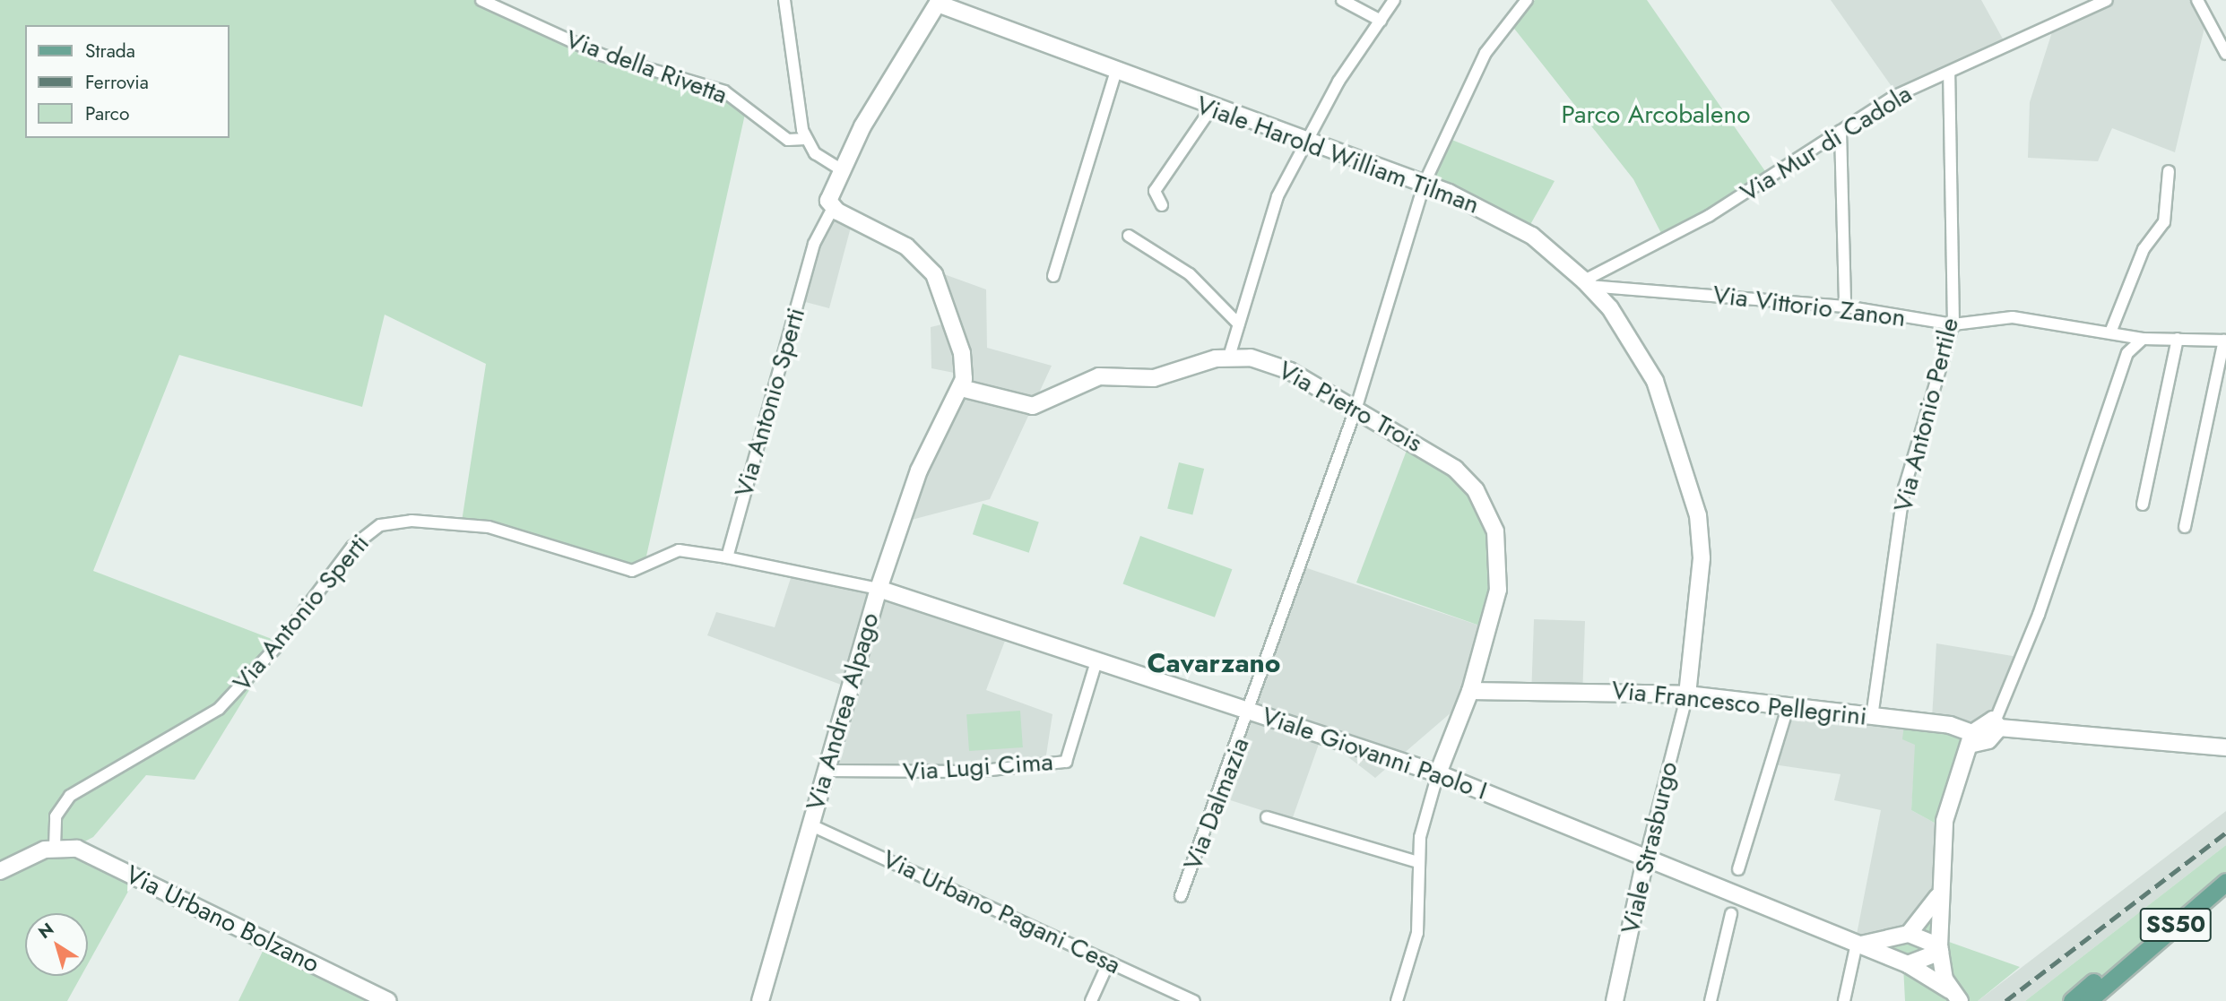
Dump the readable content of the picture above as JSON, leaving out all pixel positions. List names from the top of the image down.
{
  "streets": {
    "main road": ["SS50"],
    "street": [
      "Via della Rivetta",
      "Via Mur di Cadola",
      "Viale Harold William Tilman",
      "Via Vittorio Zanon",
      "Via Antonio Sperti",
      "Via Pietro Trois",
      "Via Antonio Pertile",
      "Via Francesco Pellegrini",
      "Via Andrea Alpago",
      "Viale Giovanni Paolo I",
      "Via Lugi Cima",
      "Via Dalmazia",
      "Viale Strasburgo",
      "Via Urbano Pagani Cesa",
      "Via Urbano Bolzano"
    ]
  },
  "crossings": [
    ["Via Mur di Cadola", "Viale Harold William Tilman"],
    ["Via Mur di Cadola", "Via Vittorio Zanon"],
    ["Via Mur di Cadola", "Via Antonio Pertile"],
    ["Viale Harold William Tilman", "Via Vittorio Zanon"],
    ["Viale Harold William Tilman", "Via Francesco Pellegrini"],
    ["Viale Harold William Tilman", "Via Dalmazia"],
    ["Viale Harold William Tilman", "Viale Strasburgo"],
    ["Via Vittorio Zanon", "Via Antonio Pertile"],
    ["Via Antonio Sperti", "Via Urbano Bolzano"],
    ["Via Pietro Trois", "Via Francesco Pellegrini"],
    ["Via Pietro Trois", "Via Andrea Alpago"],
    ["Via Pietro Trois", "Viale Giovanni Paolo I"],
    ["Via Pietro Trois", "Via Dalmazia"],
    ["Via Antonio Pertile", "Via Francesco Pellegrini"],
    ["Via Francesco Pellegrini", "Viale Strasburgo"],
    ["Via Andrea Alpago", "Viale Giovanni Paolo I"],
    ["Via Andrea Alpago", "Via Lugi Cima"],
    ["Via Andrea Alpago", "Via Urbano Pagani Cesa"],
    ["Viale Giovanni Paolo I", "Via Lugi Cima"],
    ["Viale Giovanni Paolo I", "Via Dalmazia"],
    ["Viale Giovanni Paolo I", "Viale Strasburgo"]
  ],
  "districts": ["Cavarzano"],
  "parks": ["Parco Arcobaleno"],
  "legend": ["Strada", "Ferrovia", "Parco"],
  "north": "top left"
}
